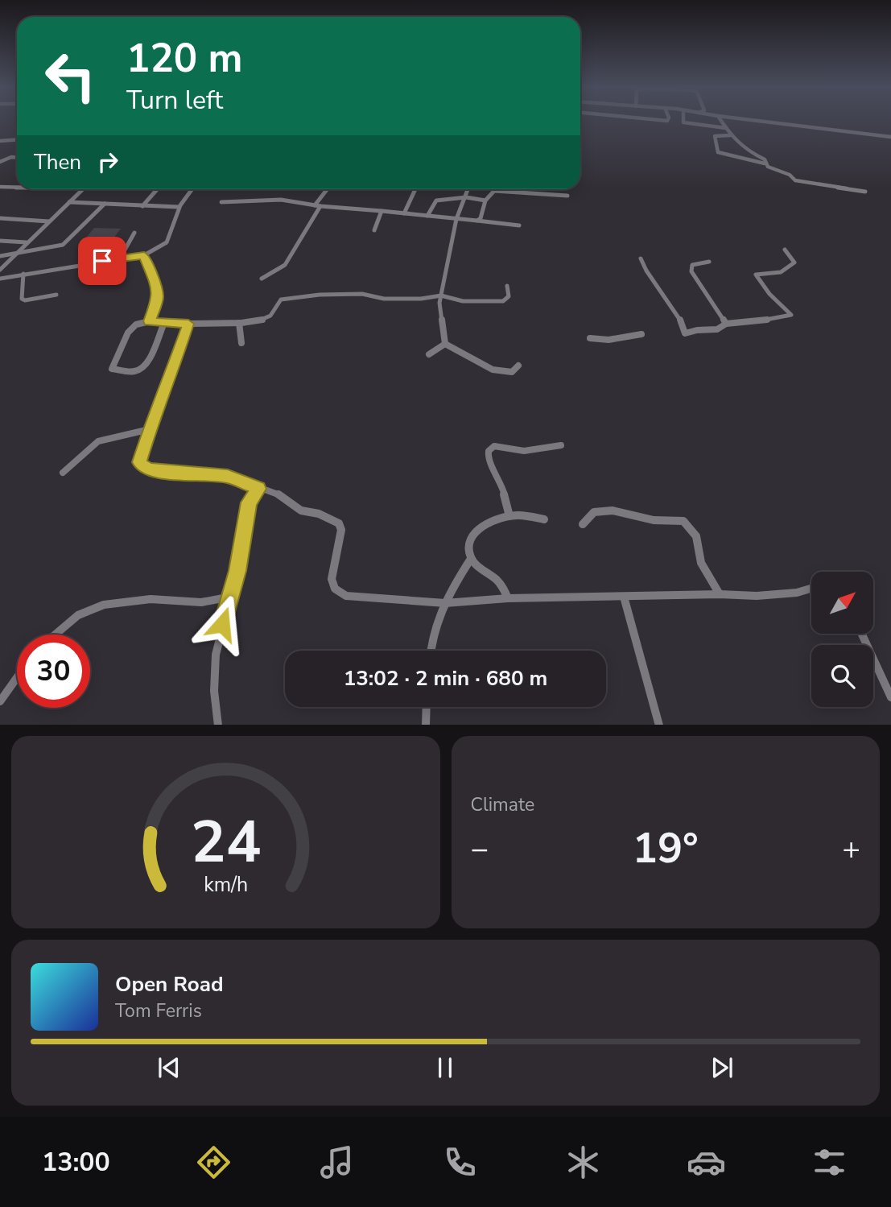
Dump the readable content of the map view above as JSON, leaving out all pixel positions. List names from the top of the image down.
{
  "north": "top right",
  "page": {
    "turn": ["120 m", "Turn left"],
    "then": "Then",
    "limit": "30",
    "trip": "13:02 · 2 min · 680 m",
    "tile": "Climate",
    "heat": ["−", "19°", "+"],
    "song": ["Open Road", "Tom Ferris"],
    "tabs": "13:00",
    "gauge": ["24", "km/h"]
  }
}
